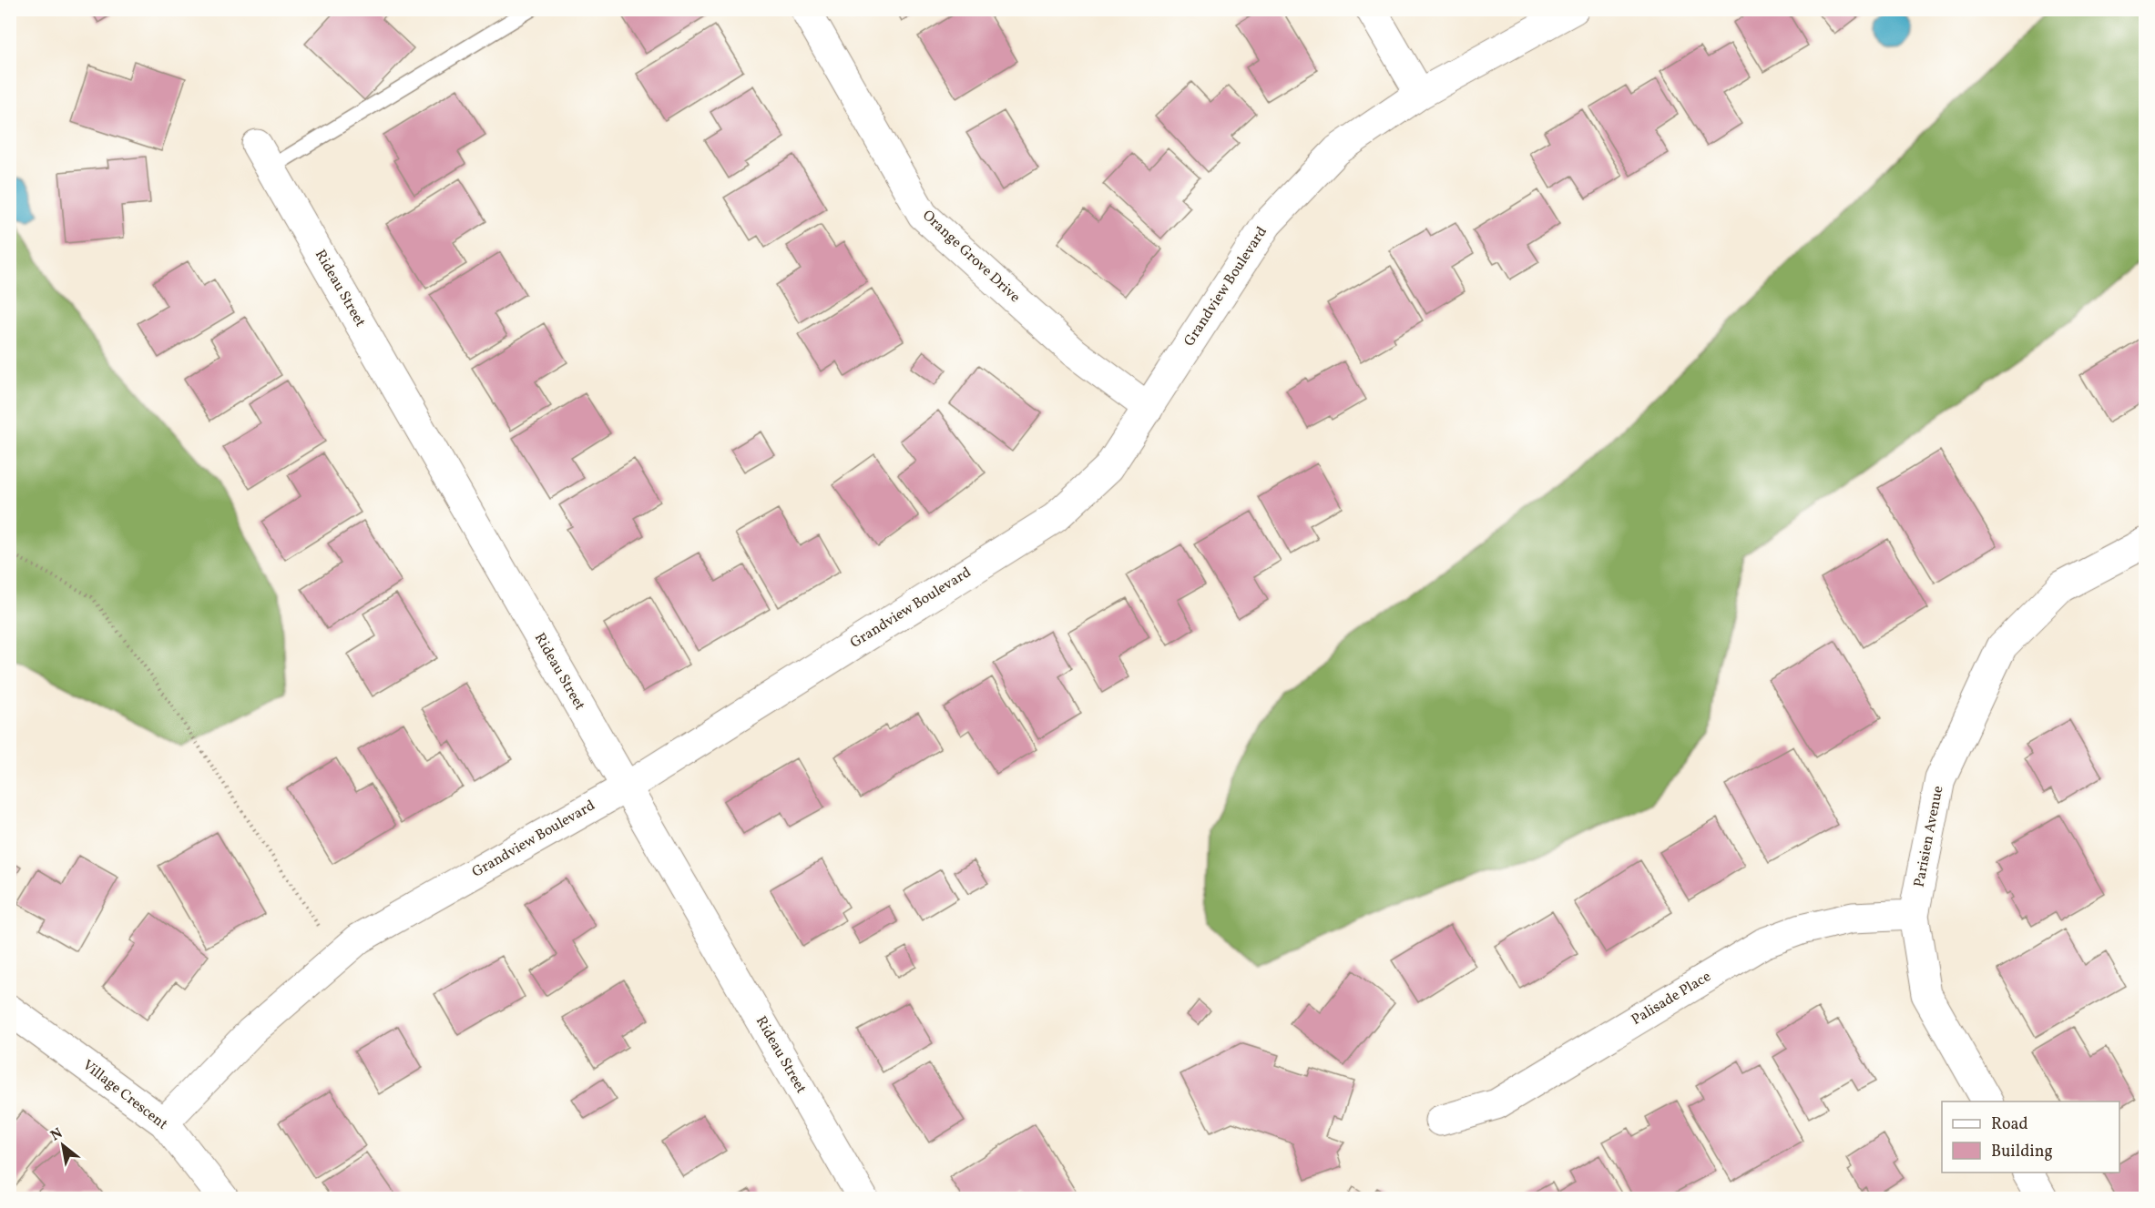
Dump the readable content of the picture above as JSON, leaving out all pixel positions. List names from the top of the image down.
{
  "streets": {
    "street": [
      "Orange Grove Drive",
      "Grandview Boulevard",
      "Rideau Street",
      "Parisien Avenue",
      "Palisade Place",
      "Village Crescent"
    ]
  },
  "crossings": [
    ["Orange Grove Drive", "Grandview Boulevard"],
    ["Grandview Boulevard", "Rideau Street"],
    ["Grandview Boulevard", "Village Crescent"],
    ["Parisien Avenue", "Palisade Place"]
  ],
  "legend": ["Road", "Building"],
  "north": "top left"
}
